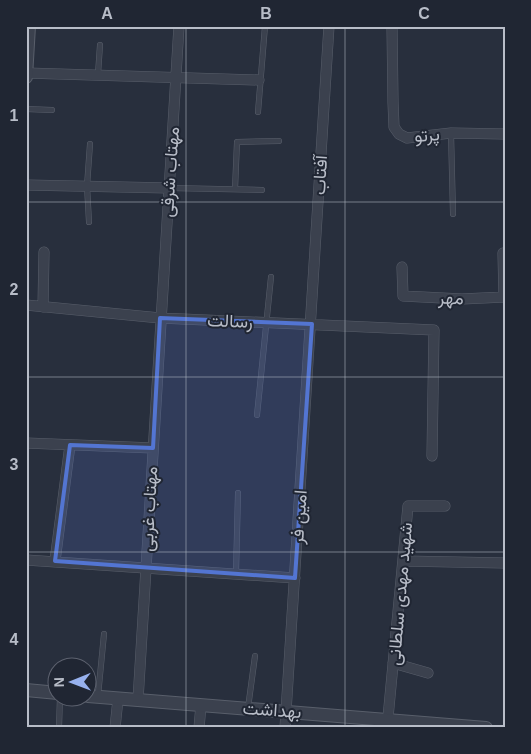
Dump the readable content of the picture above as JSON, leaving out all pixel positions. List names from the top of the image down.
{
  "streets": {
    "street": [
      "پرتو",
      "مهتاب شرقی",
      "آفتاب",
      "مهر",
      "رسالت",
      "مهتاب غربی",
      "امین فر",
      "شهید مهدی سلطانی",
      "بهداشت"
    ]
  },
  "crossings": [
    ["مهتاب شرقی", "رسالت"],
    ["مهتاب شرقی", "مهتاب غربی"],
    ["آفتاب", "رسالت"],
    ["آفتاب", "امین فر"],
    ["مهر", "رسالت"],
    ["رسالت", "مهتاب غربی"],
    ["رسالت", "امین فر"],
    ["مهتاب غربی", "بهداشت"],
    ["امین فر", "بهداشت"],
    ["شهید مهدی سلطانی", "بهداشت"]
  ],
  "north": "left",
  "grid": {
    "columns": ["A", "B", "C"],
    "rows": [
      "1",
      "2",
      "3",
      "4"
    ]
  }
}
